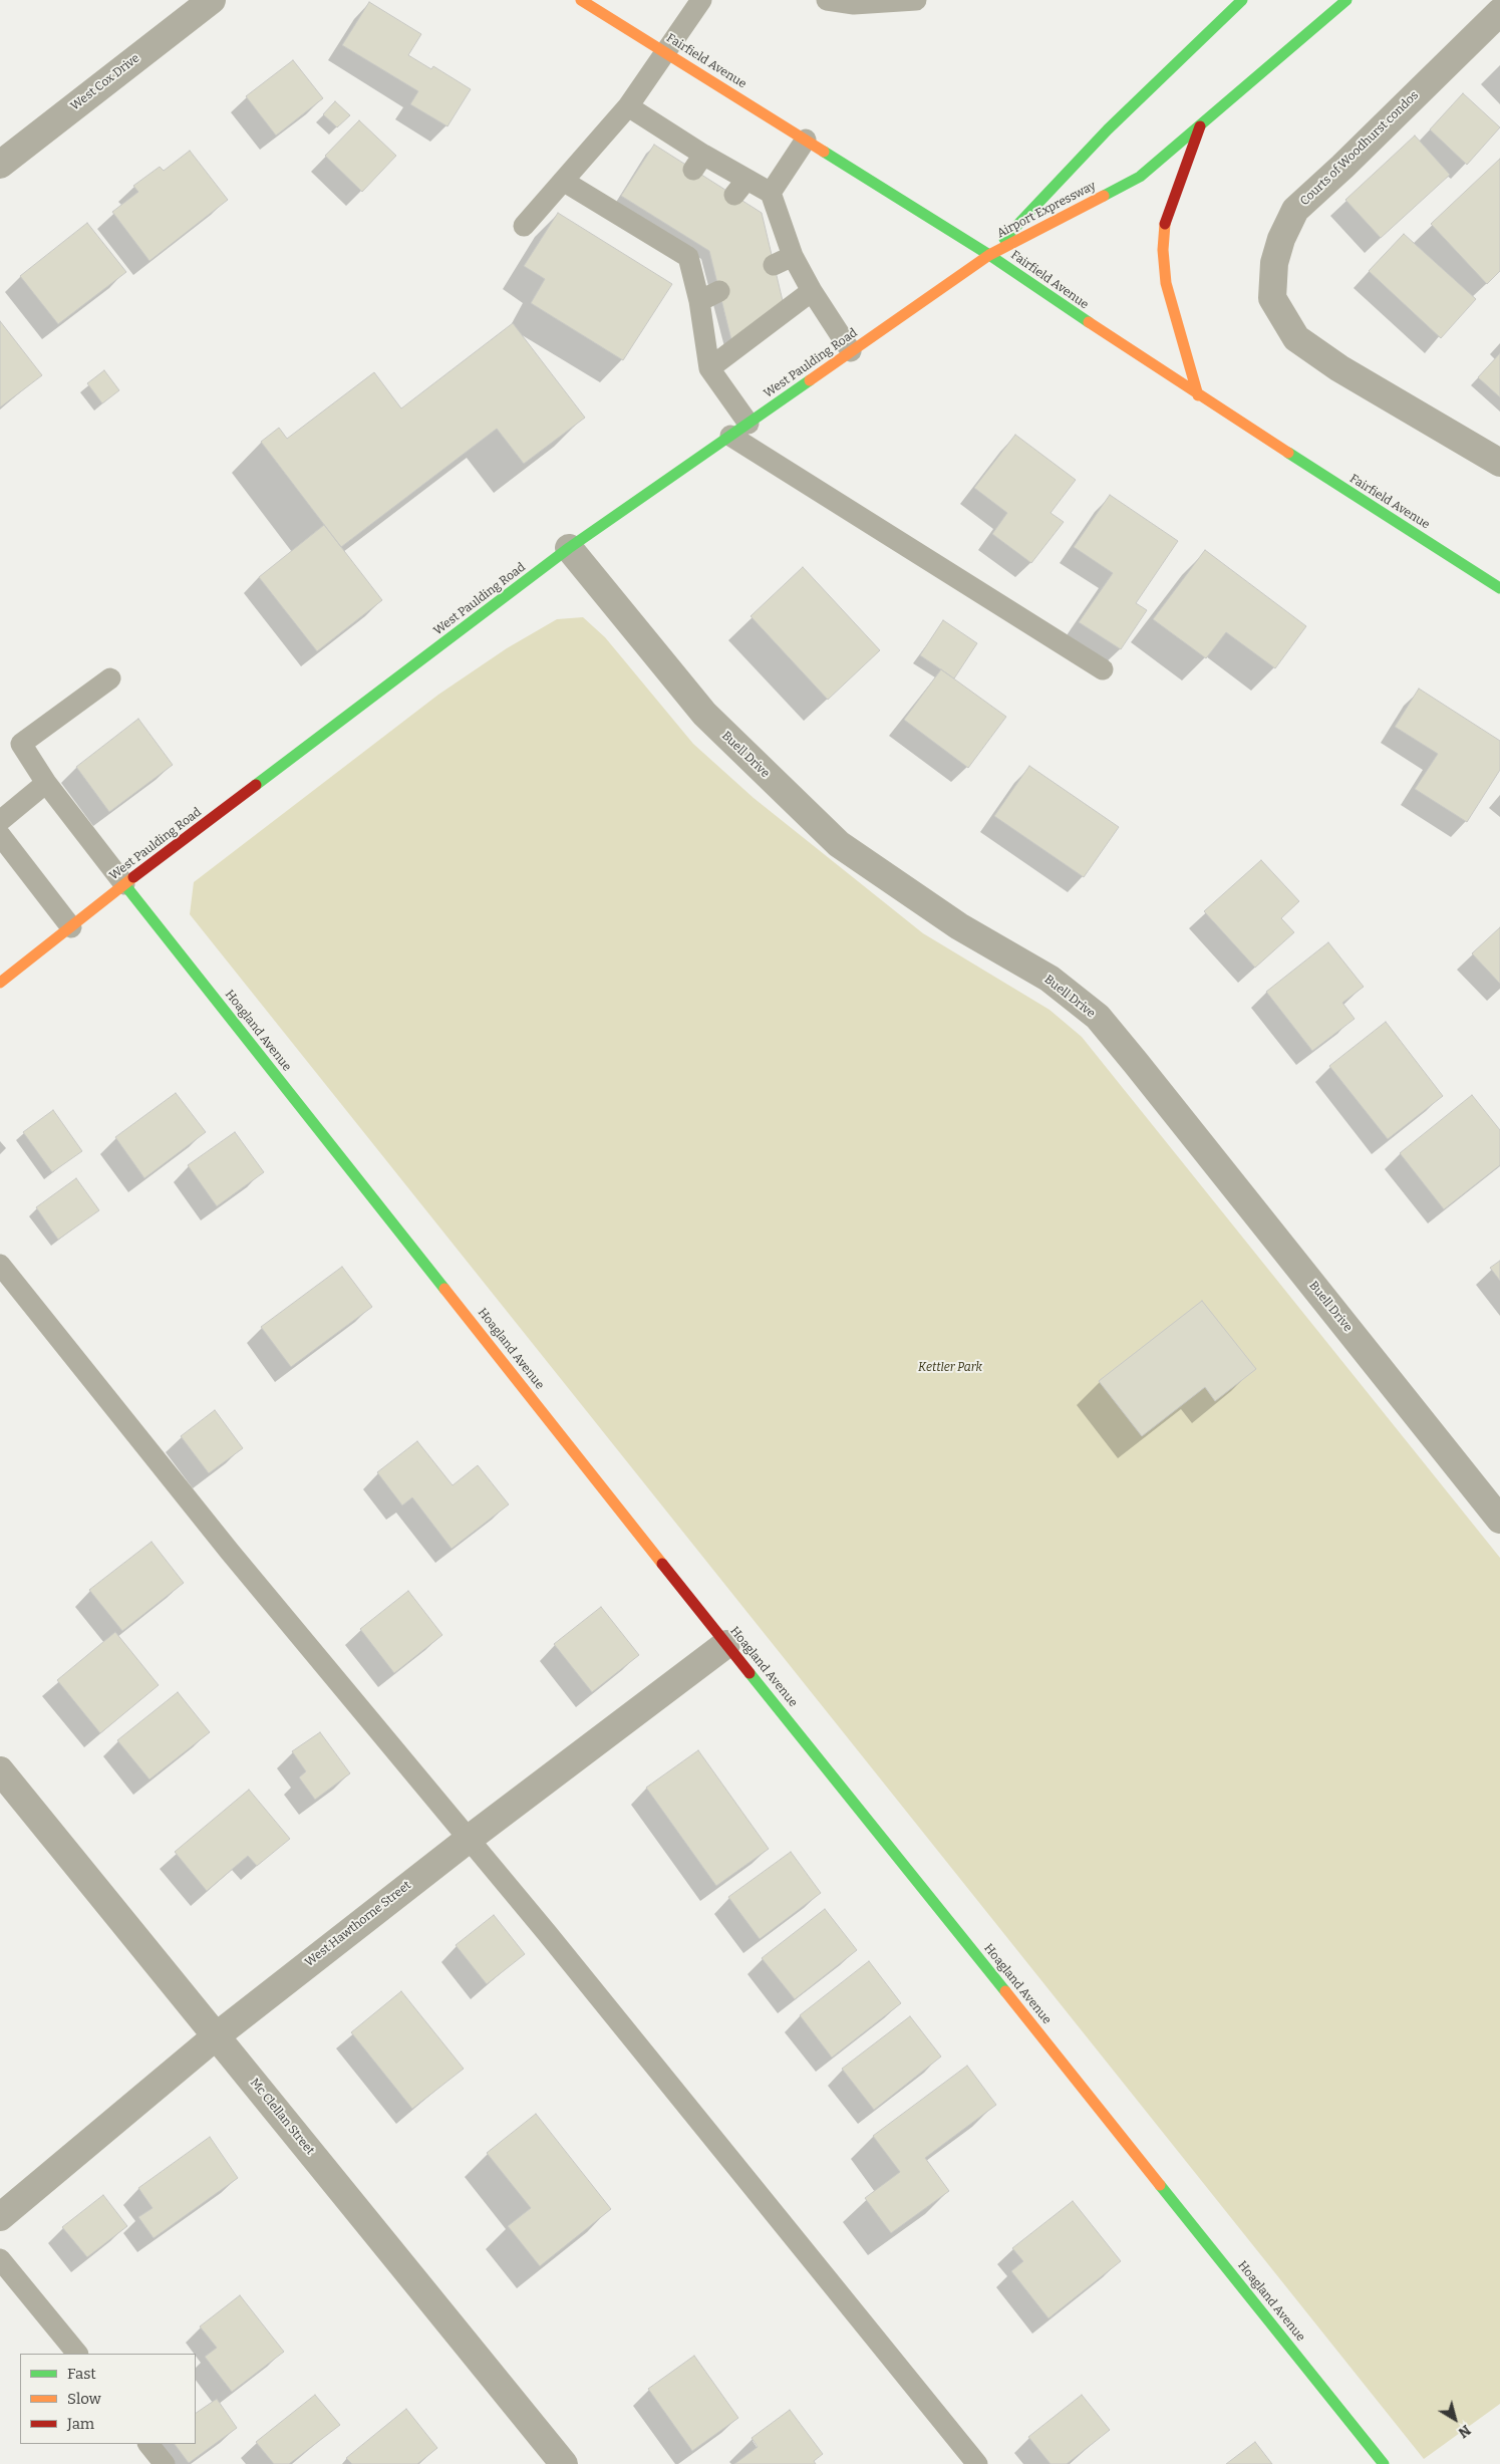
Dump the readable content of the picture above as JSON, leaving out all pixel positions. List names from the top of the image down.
{
  "streets": {
    "main road": [
      "Fairfield Avenue",
      "Airport Expressway",
      "West Paulding Road",
      "Hoagland Avenue"
    ],
    "street": [
      "West Cox Drive",
      "Courts of Woodhurst condos",
      "Buell Drive",
      "West Hawthorne Street",
      "Mc Clellan Street"
    ]
  },
  "crossings": [
    ["Fairfield Avenue", "Airport Expressway"],
    ["Fairfield Avenue", "West Paulding Road"],
    ["Airport Expressway", "West Paulding Road"],
    ["West Paulding Road", "Buell Drive"],
    ["West Paulding Road", "Hoagland Avenue"],
    ["Hoagland Avenue", "West Hawthorne Street"],
    ["West Hawthorne Street", "Mc Clellan Street"]
  ],
  "parks": ["Kettler Park"],
  "legend": ["Fast", "Slow", "Jam"],
  "north": "bottom right"
}
